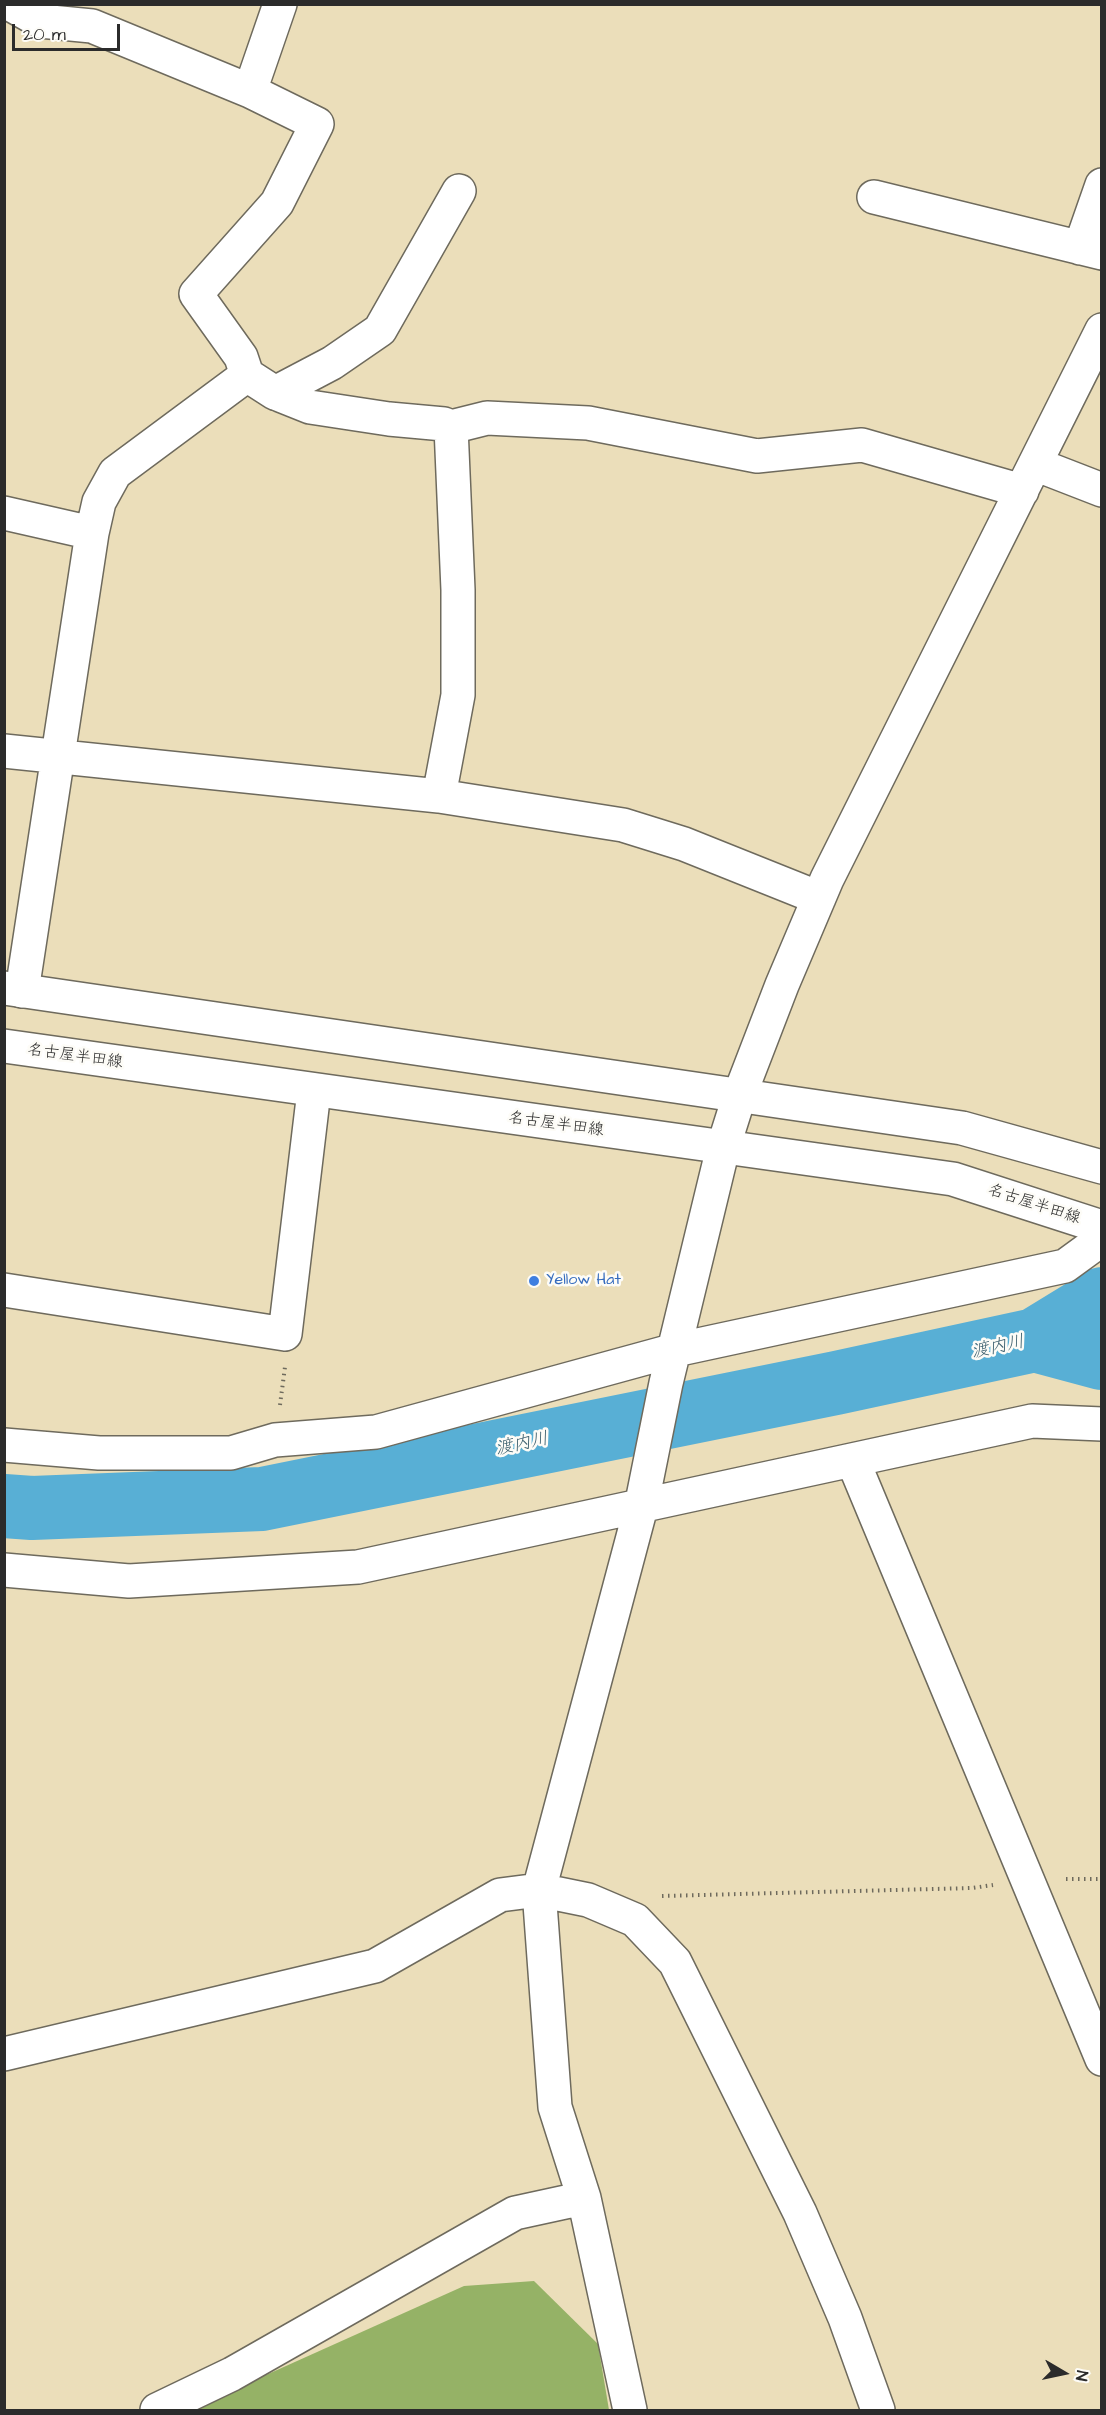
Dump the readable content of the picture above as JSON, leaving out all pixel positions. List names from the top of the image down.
{
  "streets": {
    "street": ["名古屋半田線"]
  },
  "water": ["渡内川"],
  "places": ["Yellow Hat"],
  "scale_bar": "20 m",
  "north": "right"
}
